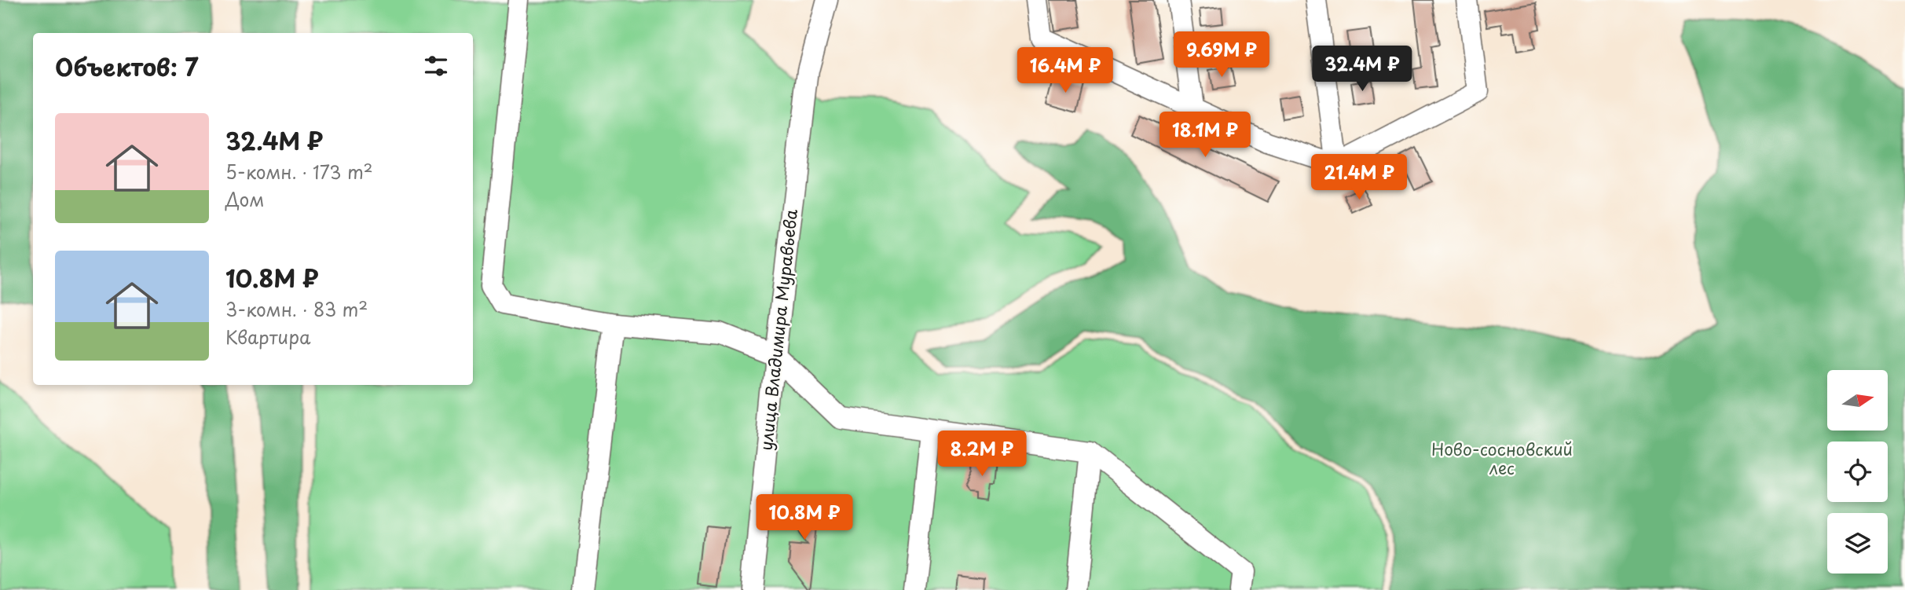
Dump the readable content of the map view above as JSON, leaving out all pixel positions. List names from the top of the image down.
{
  "streets": {
    "street": ["улица Владимира Муравьева"]
  },
  "parks": ["Ново-сосновский лес"],
  "north": "right",
  "page": {
    "price": [
      "9.69M ₽",
      "32.4M ₽",
      "16.4M ₽",
      "18.1M ₽",
      "21.4M ₽",
      "8.2M ₽",
      "10.8M ₽"
    ],
    "heading": "Объектов: 7",
    "list": [
      {
        "name": "32.4M ₽",
        "note": "5-комн. · 173 m² · Дом"
      },
      {
        "name": "10.8M ₽",
        "note": "3-комн. · 83 m² · Квартира"
      }
    ]
  }
}
